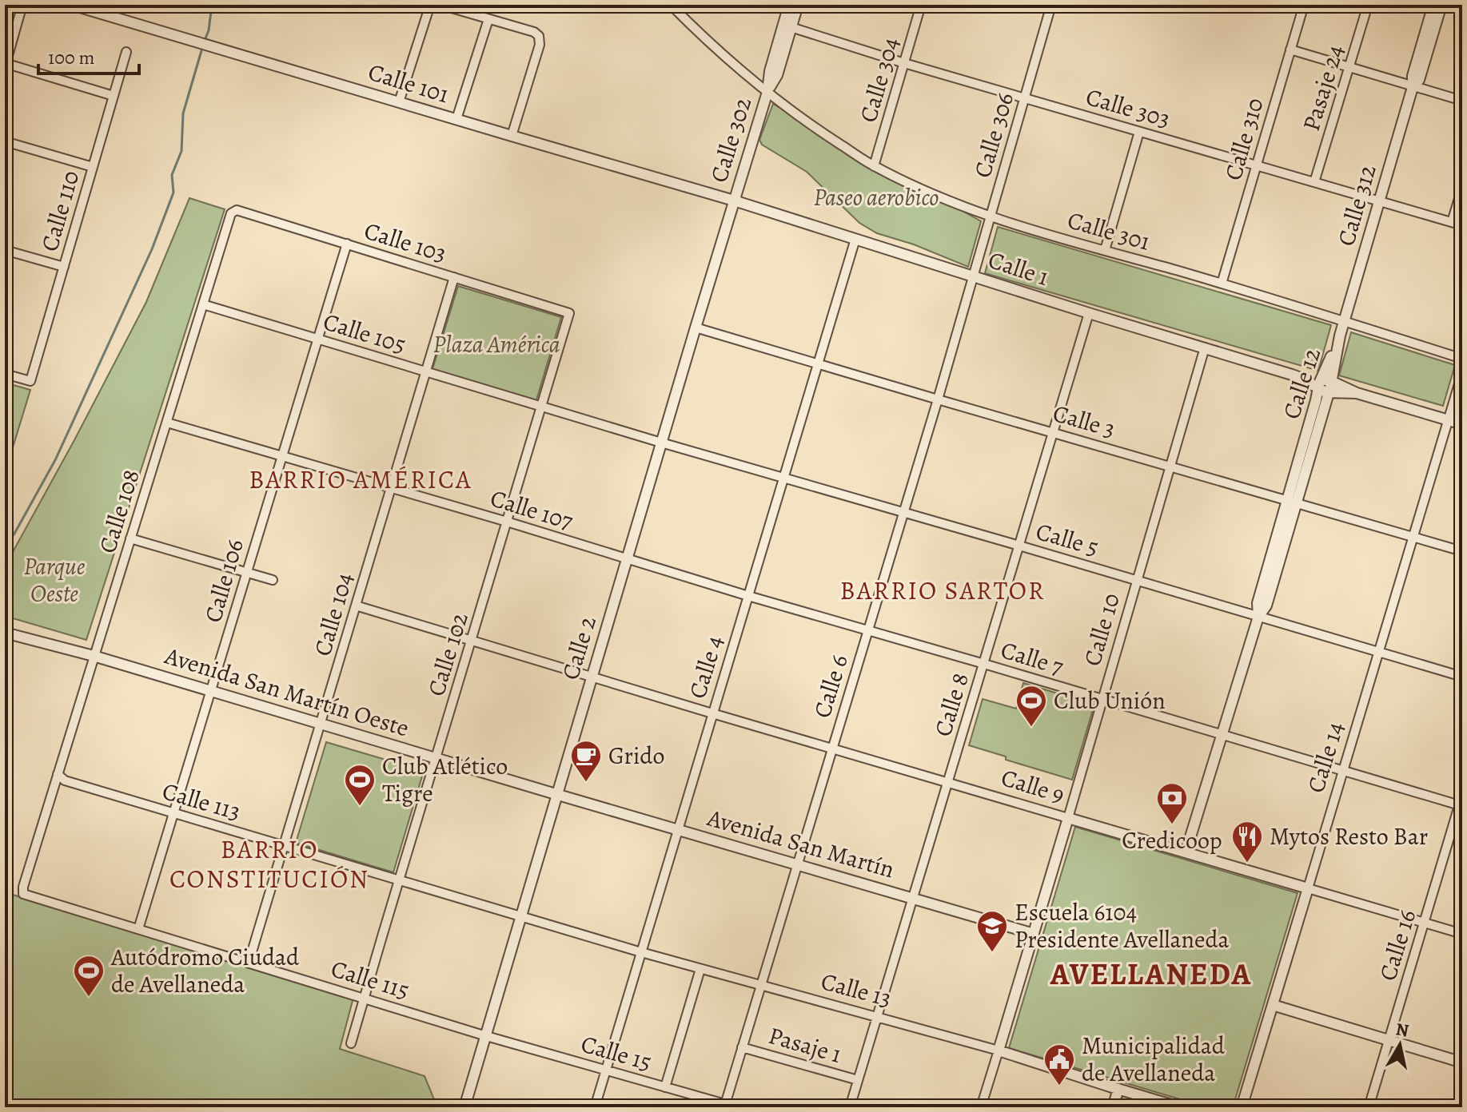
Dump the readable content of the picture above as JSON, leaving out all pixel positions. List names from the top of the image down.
{
  "streets": {
    "street": [
      "Calle 304",
      "Calle 101",
      "Pasaje 24",
      "Calle 303",
      "Calle 306",
      "Calle 310",
      "Calle 302",
      "Calle 312",
      "Calle 110",
      "Calle 301",
      "Calle 103",
      "Calle 1",
      "Calle 105",
      "Calle 12",
      "Calle 3",
      "Calle 107",
      "Calle 108",
      "Calle 5",
      "Calle 106",
      "Calle 104",
      "Calle 10",
      "Calle 2",
      "Calle 102",
      "Calle 7",
      "Calle 4",
      "Calle 6",
      "Avenida San Martín Oeste",
      "Calle 8",
      "Calle 14",
      "Calle 9",
      "Calle 113",
      "Avenida San Martín",
      "Calle 16",
      "Calle 115",
      "Calle 13",
      "Pasaje 1",
      "Calle 15"
    ]
  },
  "crossings": [
    ["Calle 304", "Calle 303"],
    ["Calle 304", "Calle 301"],
    ["Calle 101", "Calle 302"],
    ["Calle 101", "Calle 1"],
    ["Calle 101", "Calle 2"],
    ["Pasaje 24", "Calle 303"],
    ["Calle 303", "Calle 306"],
    ["Calle 303", "Calle 310"],
    ["Calle 303", "Calle 302"],
    ["Calle 303", "Calle 312"],
    ["Calle 306", "Calle 301"],
    ["Calle 306", "Calle 1"],
    ["Calle 306", "Calle 6"],
    ["Calle 310", "Calle 301"],
    ["Calle 302", "Calle 301"],
    ["Calle 302", "Calle 1"],
    ["Calle 302", "Calle 2"],
    ["Calle 312", "Calle 301"],
    ["Calle 312", "Calle 12"],
    ["Calle 103", "Calle 108"],
    ["Calle 103", "Calle 106"],
    ["Calle 103", "Calle 104"],
    ["Calle 103", "Calle 102"],
    ["Calle 1", "Calle 12"],
    ["Calle 1", "Calle 10"],
    ["Calle 1", "Calle 2"],
    ["Calle 1", "Calle 4"],
    ["Calle 1", "Calle 6"],
    ["Calle 1", "Calle 8"],
    ["Calle 1", "Calle 14"],
    ["Calle 105", "Calle 108"],
    ["Calle 105", "Calle 5"],
    ["Calle 105", "Calle 106"],
    ["Calle 105", "Calle 104"],
    ["Calle 105", "Calle 2"],
    ["Calle 105", "Calle 102"],
    ["Calle 12", "Calle 3"],
    ["Calle 12", "Calle 5"],
    ["Calle 12", "Calle 7"],
    ["Calle 12", "Calle 9"],
    ["Calle 3", "Calle 10"],
    ["Calle 3", "Calle 2"],
    ["Calle 3", "Calle 4"],
    ["Calle 3", "Calle 6"],
    ["Calle 3", "Calle 8"],
    ["Calle 3", "Calle 14"],
    ["Calle 107", "Calle 108"],
    ["Calle 107", "Calle 106"],
    ["Calle 107", "Calle 104"],
    ["Calle 107", "Calle 2"],
    ["Calle 107", "Calle 102"],
    ["Calle 107", "Calle 7"],
    ["Calle 108", "Avenida San Martín Oeste"],
    ["Calle 108", "Calle 113"],
    ["Calle 108", "Calle 115"],
    ["Calle 5", "Calle 10"],
    ["Calle 5", "Calle 2"],
    ["Calle 5", "Calle 4"],
    ["Calle 5", "Calle 6"],
    ["Calle 5", "Calle 8"],
    ["Calle 5", "Calle 14"],
    ["Calle 106", "Avenida San Martín Oeste"],
    ["Calle 106", "Calle 113"],
    ["Calle 106", "Calle 115"],
    ["Calle 104", "Avenida San Martín Oeste"],
    ["Calle 104", "Calle 9"],
    ["Calle 104", "Calle 113"],
    ["Calle 104", "Calle 115"],
    ["Calle 10", "Calle 7"],
    ["Calle 10", "Calle 9"],
    ["Calle 10", "Avenida San Martín"],
    ["Calle 10", "Calle 13"],
    ["Calle 2", "Calle 7"],
    ["Calle 2", "Avenida San Martín Oeste"],
    ["Calle 2", "Calle 9"],
    ["Calle 2", "Calle 113"],
    ["Calle 2", "Avenida San Martín"],
    ["Calle 2", "Calle 115"],
    ["Calle 2", "Calle 13"],
    ["Calle 2", "Calle 15"],
    ["Calle 102", "Avenida San Martín Oeste"],
    ["Calle 102", "Calle 9"],
    ["Calle 102", "Calle 113"],
    ["Calle 102", "Calle 115"],
    ["Calle 7", "Calle 4"],
    ["Calle 7", "Calle 6"],
    ["Calle 7", "Calle 8"],
    ["Calle 7", "Calle 14"],
    ["Calle 7", "Calle 16"],
    ["Calle 4", "Calle 9"],
    ["Calle 4", "Avenida San Martín"],
    ["Calle 4", "Calle 13"],
    ["Calle 4", "Calle 15"],
    ["Calle 6", "Calle 9"],
    ["Calle 6", "Avenida San Martín"],
    ["Calle 6", "Calle 13"],
    ["Calle 6", "Pasaje 1"],
    ["Calle 6", "Calle 15"],
    ["Avenida San Martín Oeste", "Avenida San Martín"],
    ["Calle 8", "Calle 9"],
    ["Calle 8", "Avenida San Martín"],
    ["Calle 8", "Calle 13"],
    ["Calle 8", "Pasaje 1"],
    ["Calle 14", "Calle 9"],
    ["Calle 9", "Calle 16"],
    ["Calle 113", "Calle 13"],
    ["Calle 115", "Calle 15"]
  ],
  "districts": [
    "BARRIO AMÉRICA",
    "BARRIO SARTOR",
    "BARRIO CONSTITUCIÓN",
    "AVELLANEDA"
  ],
  "parks": ["Paseo aerobico", "Plaza América", "Parque Oeste"],
  "places": {
    "sports": ["Club Unión", "Club Atlético Tigre", "Autódromo Ciudad de Avellaneda"],
    "cafe": ["Grido"],
    "bank": ["Credicoop"],
    "restaurant": ["Mytos Resto Bar"],
    "school or university": ["Escuela 6104 Presidente Avellaneda"],
    "public building": ["Municipalidad de Avellaneda"]
  },
  "scale_bar": "100 m",
  "north": "top"
}
